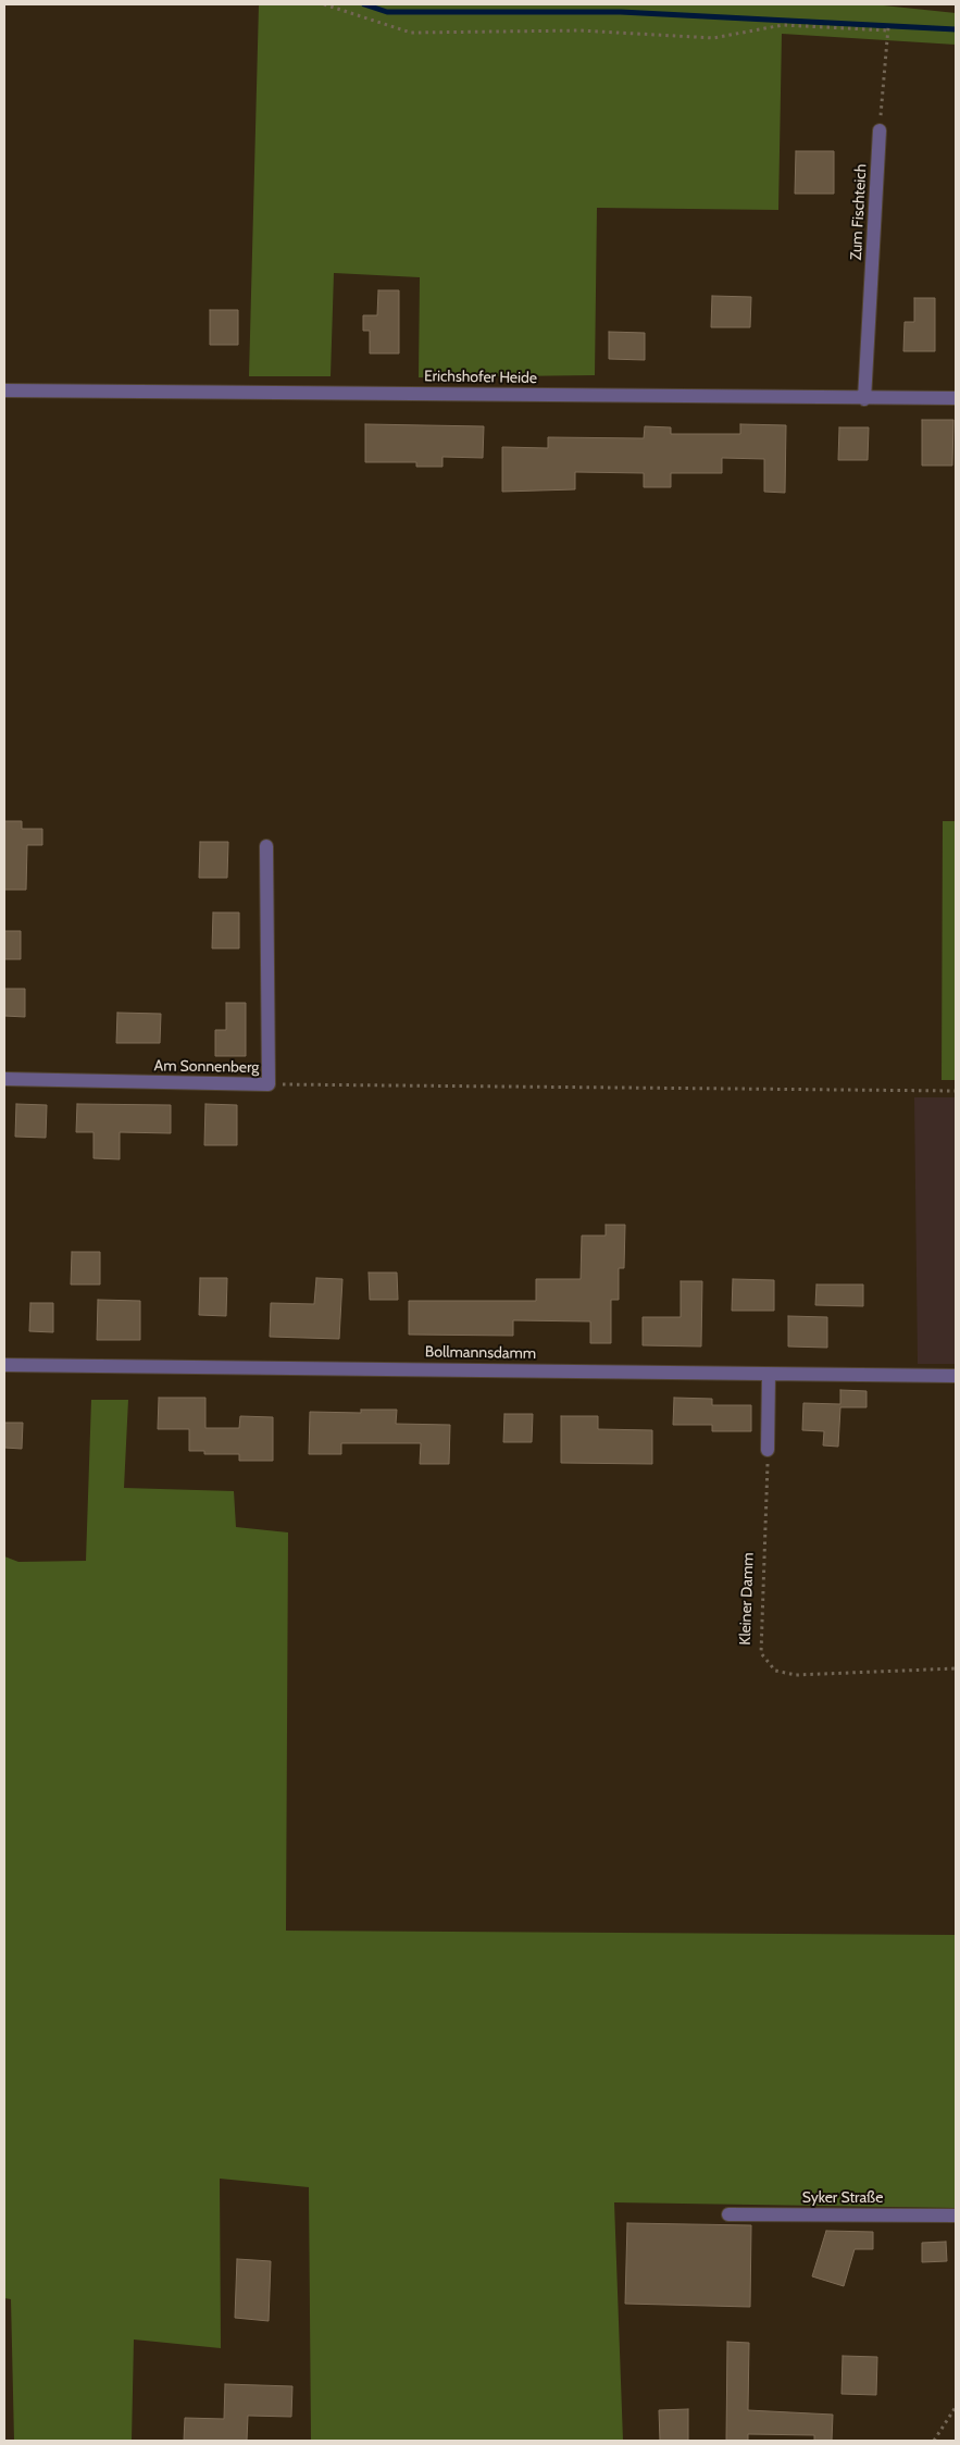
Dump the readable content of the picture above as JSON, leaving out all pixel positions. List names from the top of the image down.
{
  "streets": {
    "street": [
      "Zum Fischteich",
      "Erichshofer Heide",
      "Am Sonnenberg",
      "Bollmannsdamm",
      "Syker Straße"
    ],
    "path": ["Kleiner Damm"]
  },
  "crossings": [
    ["Zum Fischteich", "Erichshofer Heide"]
  ]
}
